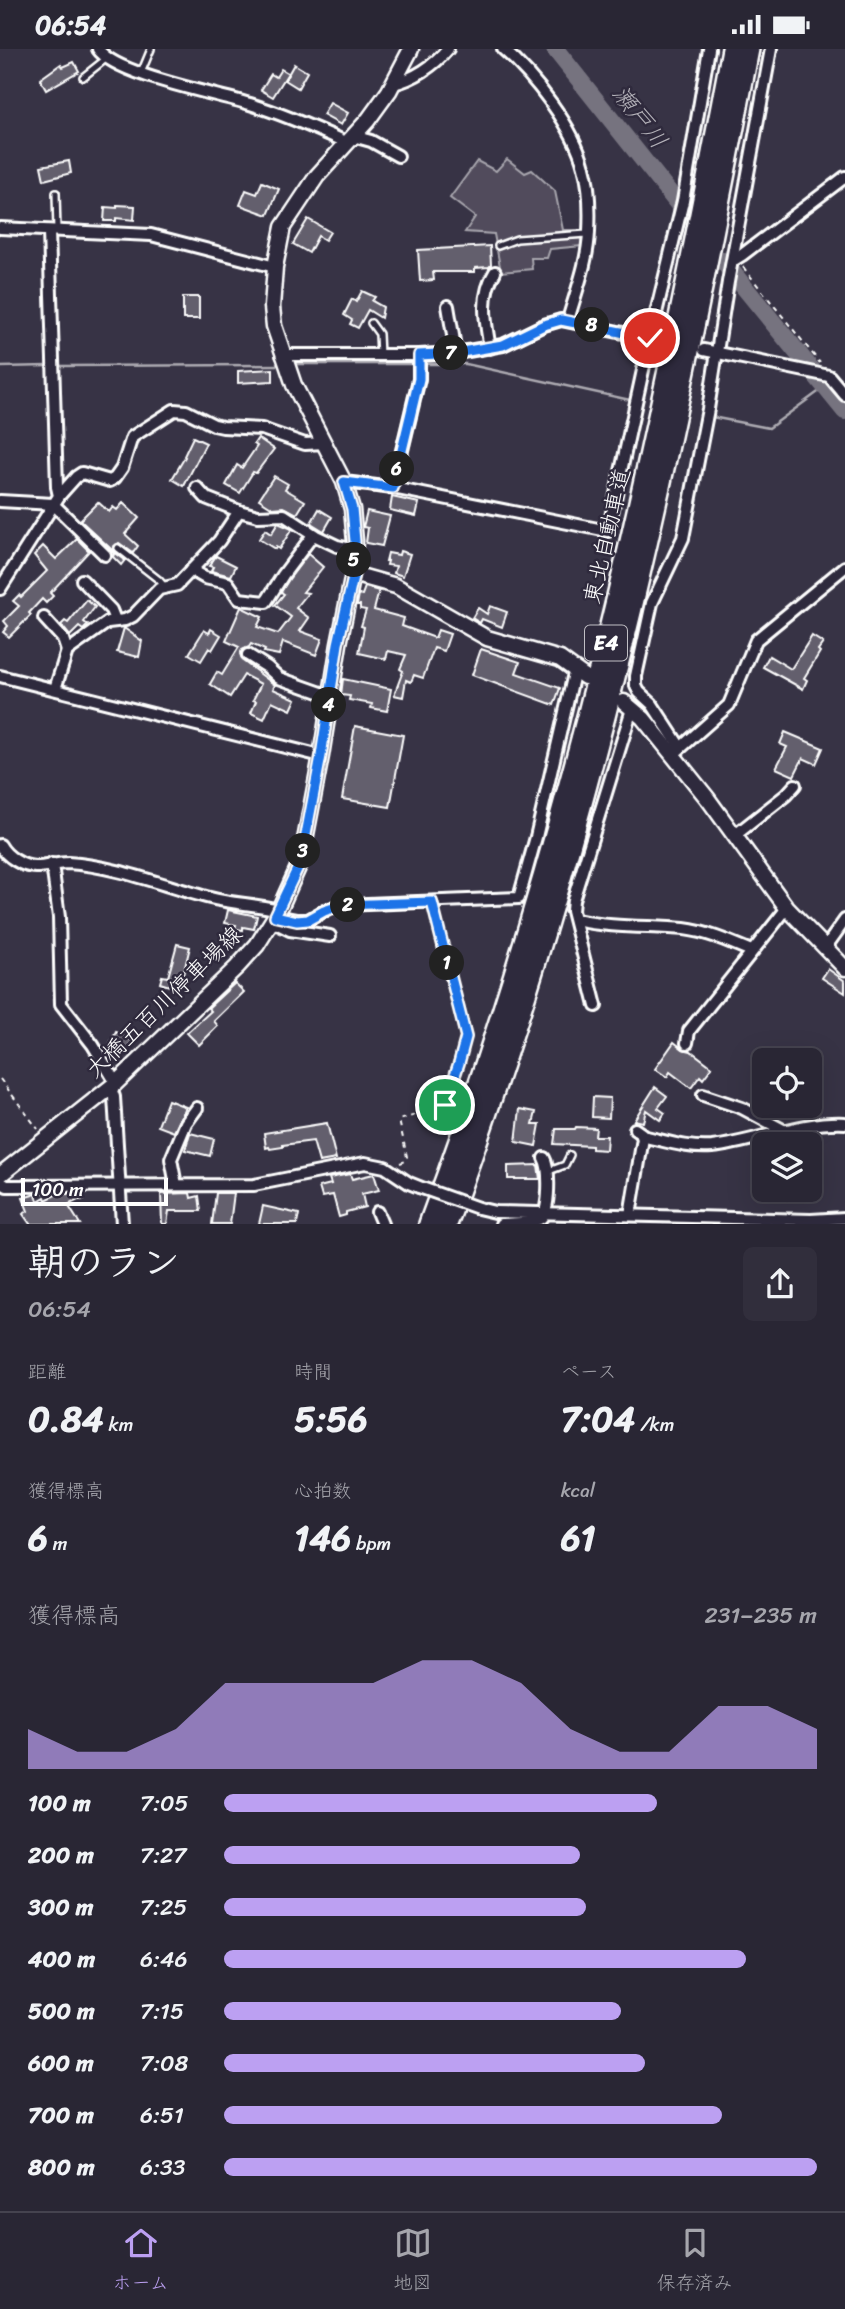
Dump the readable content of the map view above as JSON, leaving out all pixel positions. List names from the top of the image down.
{
  "streets": {
    "highway": ["東北自動車道", "E4"],
    "main road": ["大橋五百川停車場線"]
  },
  "water": ["瀬戸川"],
  "scale_bar": "100 m",
  "page": {
    "status": "06:54",
    "pins": [
      "8",
      "7",
      "6",
      "5",
      "4",
      "3",
      "2",
      "1"
    ],
    "scale": "100 m",
    "heading": ["朝のラン", "06:54"],
    "stats": [
      ["距離", "0.84 km"],
      ["時間", "5:56"],
      ["ペース", "7:04 /km"],
      ["獲得標高", "6 m"],
      ["心拍数", "146 bpm"],
      ["kcal", "61"]
    ],
    "chart": ["獲得標高", "231–235 m"],
    "list": [
      {
        "name": "100 m",
        "note": "7:05"
      },
      {
        "name": "200 m",
        "note": "7:27"
      },
      {
        "name": "300 m",
        "note": "7:25"
      },
      {
        "name": "400 m",
        "note": "6:46"
      },
      {
        "name": "500 m",
        "note": "7:15"
      },
      {
        "name": "600 m",
        "note": "7:08"
      },
      {
        "name": "700 m",
        "note": "6:51"
      },
      {
        "name": "800 m",
        "note": "6:33"
      }
    ],
    "tabs": ["ホーム", "地図", "保存済み"]
  }
}
